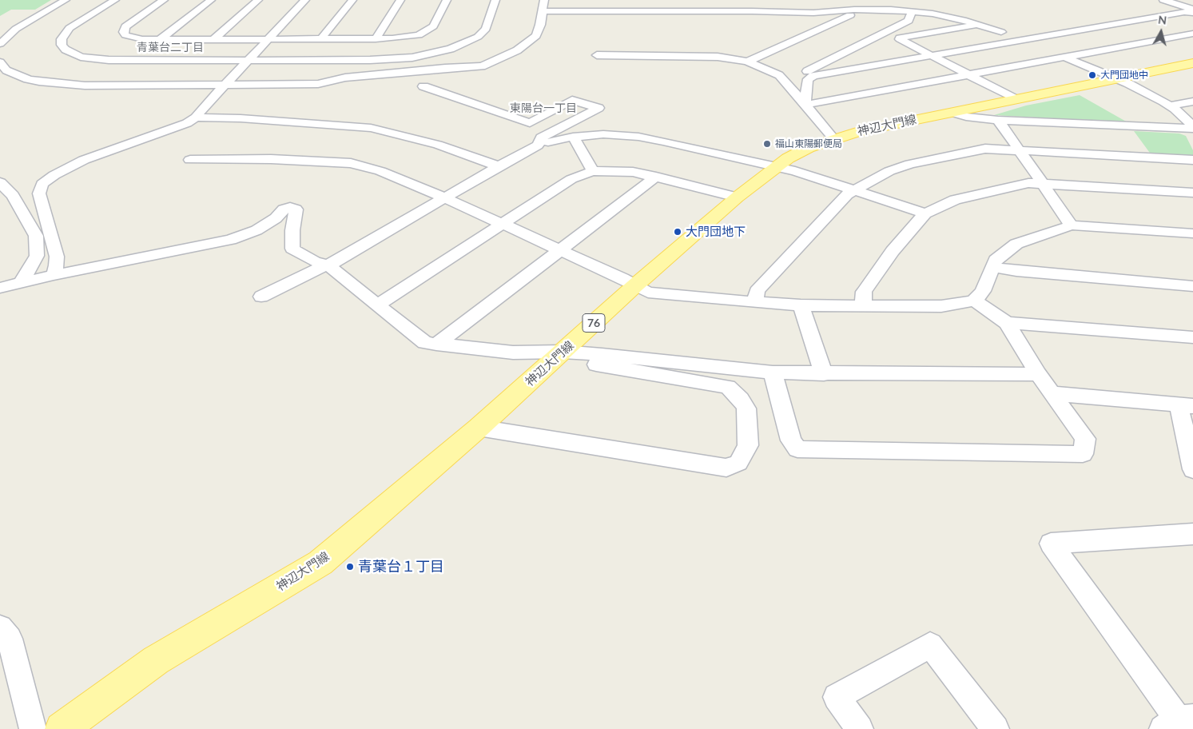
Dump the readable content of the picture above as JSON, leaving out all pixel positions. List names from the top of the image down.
{
  "streets": {
    "main road": ["神辺大門線", "76"]
  },
  "districts": ["青葉台二丁目", "東陽台一丁目"],
  "places": [
    "大門団地中",
    "福山東陽郵便局",
    "大門団地下",
    "青葉台１丁目"
  ],
  "north": "top"
}
